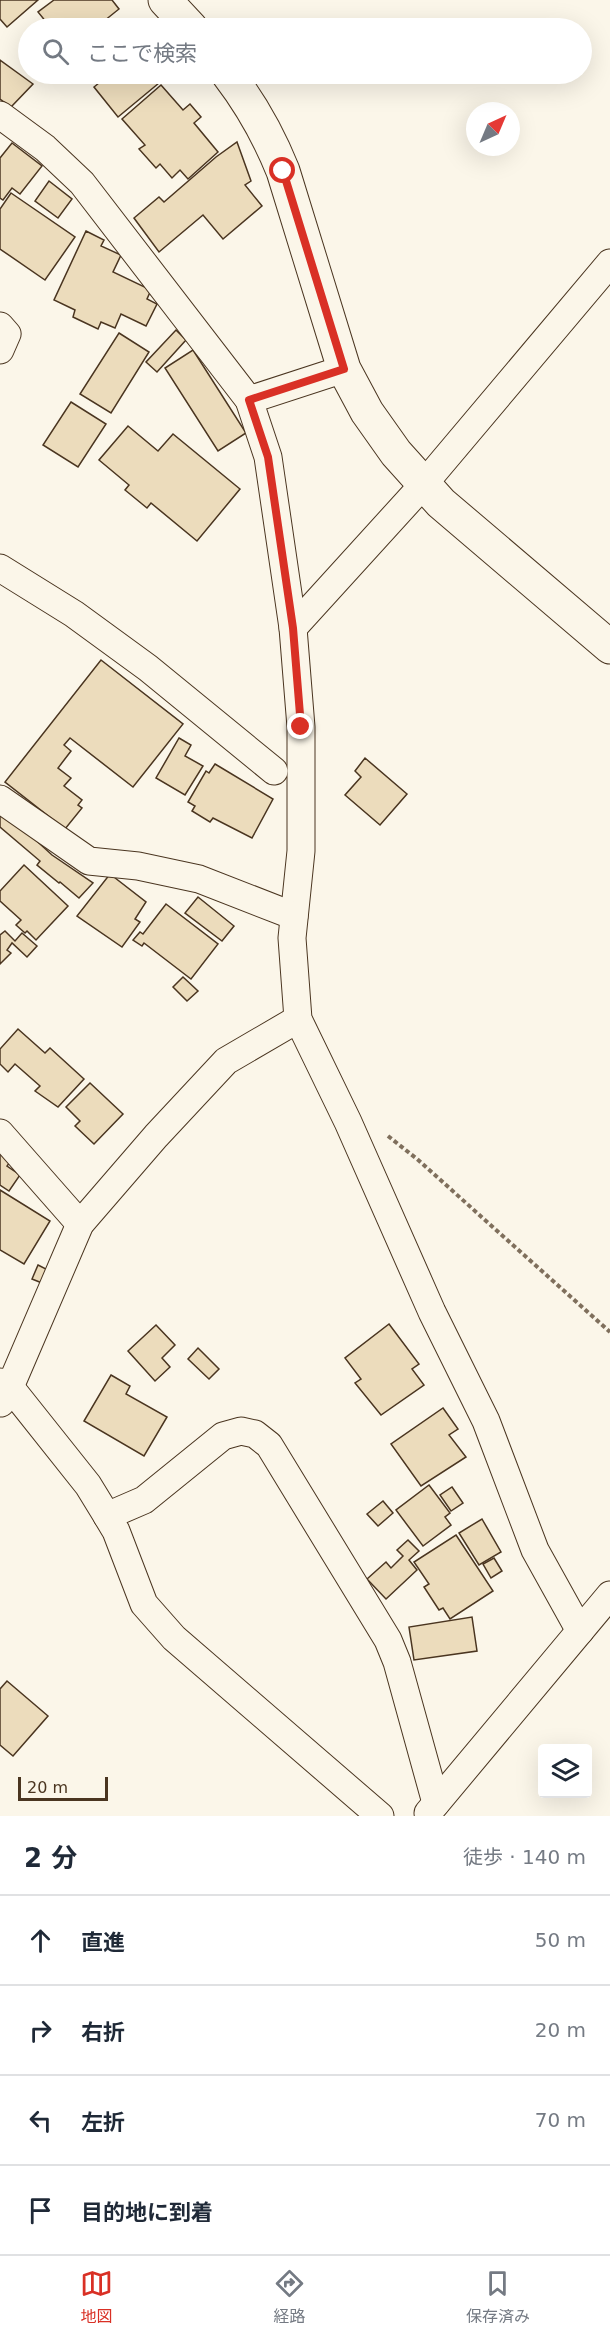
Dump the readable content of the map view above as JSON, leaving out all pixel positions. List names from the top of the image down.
{
  "scale_bar": "20 m",
  "north": "top right",
  "page": {
    "search": "ここで検索",
    "scale": "20 m",
    "heading": ["2 分", "徒歩 · 140 m"],
    "list": [
      ["直進", "50 m"],
      ["右折", "20 m"],
      ["左折", "70 m"],
      "目的地に到着"
    ],
    "nav": ["地図", "経路", "保存済み"]
  }
}
